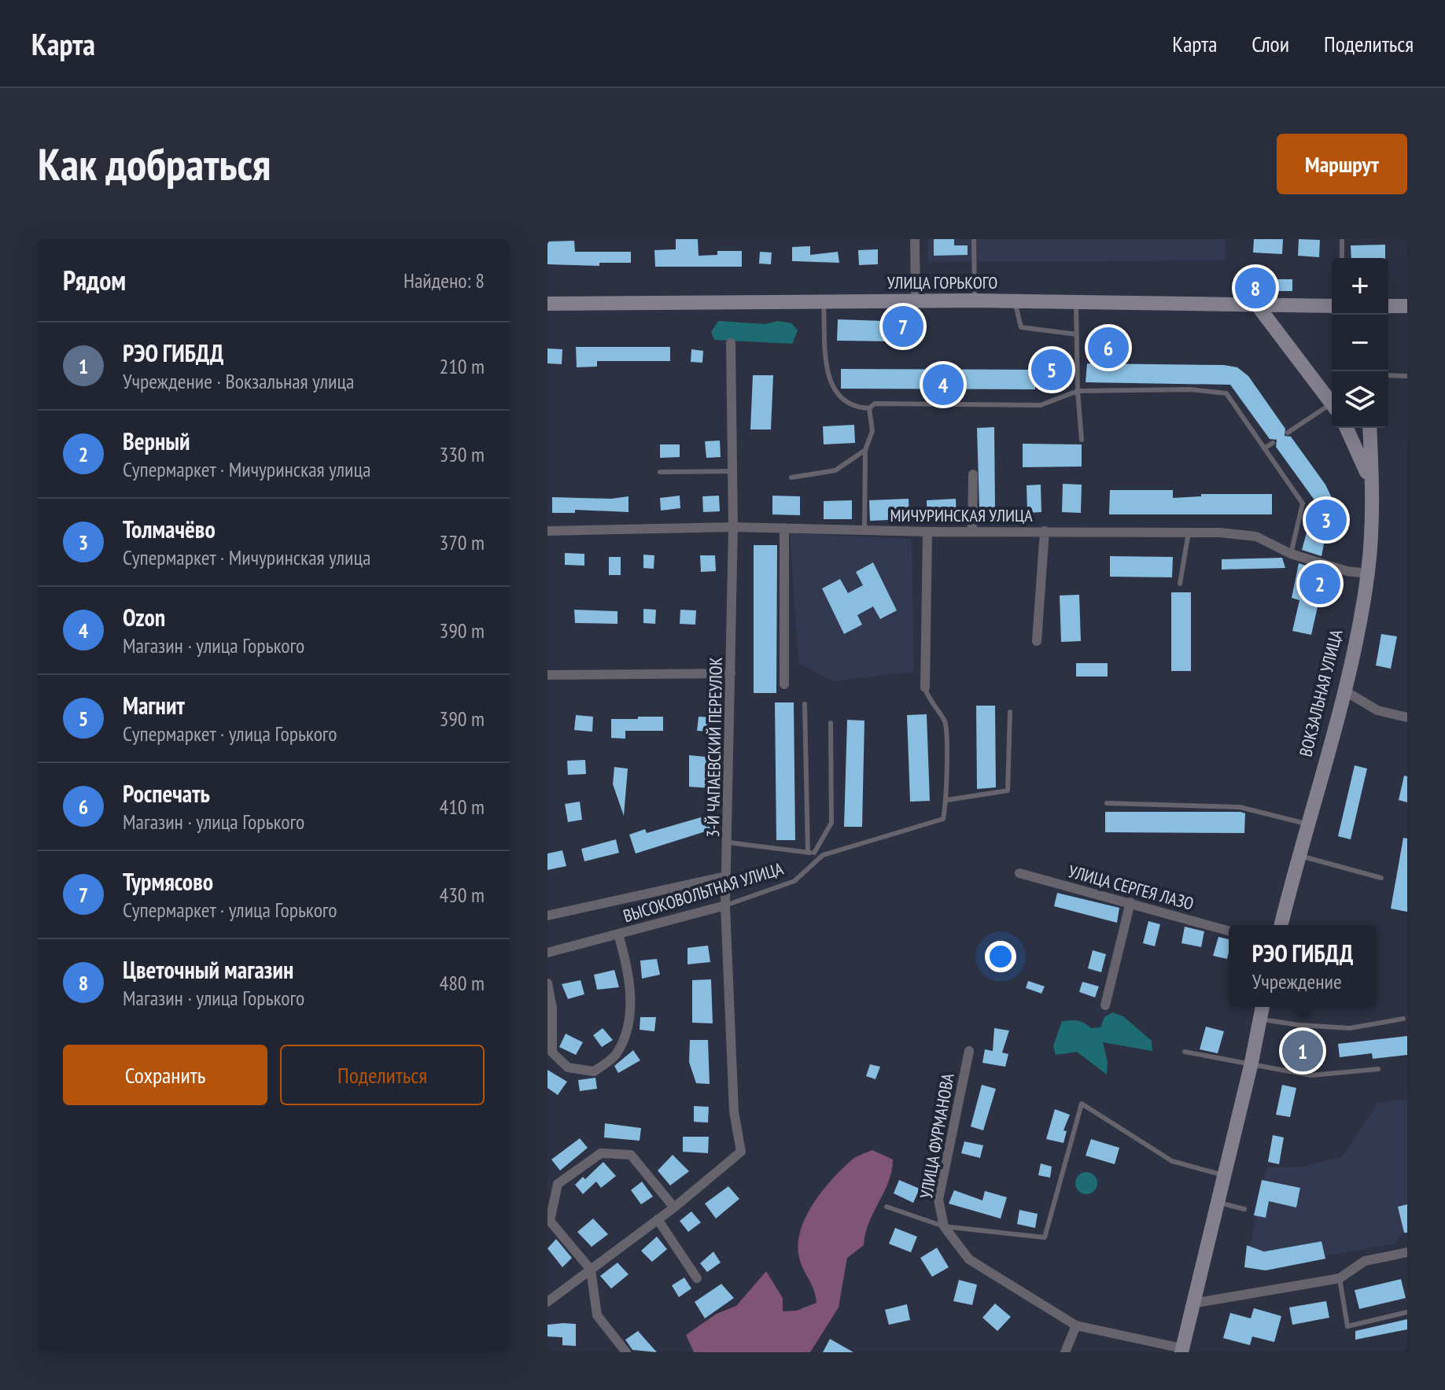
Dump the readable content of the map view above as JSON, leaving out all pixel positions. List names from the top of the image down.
{
  "streets": {
    "main road": ["УЛИЦА ГОРЬКОГО", "ВОКЗАЛЬНАЯ УЛИЦА"],
    "street": [
      "МИЧУРИНСКАЯ УЛИЦА",
      "3-Й ЧАПАЕВСКИЙ ПЕРЕУЛОК",
      "УЛИЦА СЕРГЕЯ ЛАЗО",
      "ВЫСОКОВОЛЬТНАЯ УЛИЦА",
      "УЛИЦА ФУРМАНОВА"
    ]
  },
  "crossings": [
    ["МИЧУРИНСКАЯ УЛИЦА", "ВОКЗАЛЬНАЯ УЛИЦА"],
    ["МИЧУРИНСКАЯ УЛИЦА", "3-Й ЧАПАЕВСКИЙ ПЕРЕУЛОК"],
    ["3-Й ЧАПАЕВСКИЙ ПЕРЕУЛОК", "ВЫСОКОВОЛЬТНАЯ УЛИЦА"]
  ],
  "page": {
    "header": "Карта",
    "nav": ["Карта", "Слои", "Поделиться"],
    "buttons": [
      "Маршрут",
      ["Сохранить", "Поделиться"]
    ],
    "title": "Как добраться",
    "heading": ["Рядом", "Найдено: 8"],
    "map_buttons": ["+", "−"],
    "pins": [
      "8",
      "7",
      "6",
      "5",
      "4",
      "3",
      "2",
      "1"
    ],
    "list": [
      {
        "mark": "1",
        "name": "РЭО ГИБДД",
        "note": "Учреждение · Вокзальная улица",
        "value": "210 m"
      },
      {
        "mark": "2",
        "name": "Верный",
        "note": "Супермаркет · Мичуринская улица",
        "value": "330 m"
      },
      {
        "mark": "3",
        "name": "Толмачёво",
        "note": "Супермаркет · Мичуринская улица",
        "value": "370 m"
      },
      {
        "mark": "4",
        "name": "Ozon",
        "note": "Магазин · улица Горького",
        "value": "390 m"
      },
      {
        "mark": "5",
        "name": "Магнит",
        "note": "Супермаркет · улица Горького",
        "value": "390 m"
      },
      {
        "mark": "6",
        "name": "Роспечать",
        "note": "Магазин · улица Горького",
        "value": "410 m"
      },
      {
        "mark": "7",
        "name": "Турмясово",
        "note": "Супермаркет · улица Горького",
        "value": "430 m"
      },
      {
        "mark": "8",
        "name": "Цветочный магазин",
        "note": "Магазин · улица Горького",
        "value": "480 m"
      }
    ],
    "popup": ["РЭО ГИБДД", "Учреждение"]
  }
}
